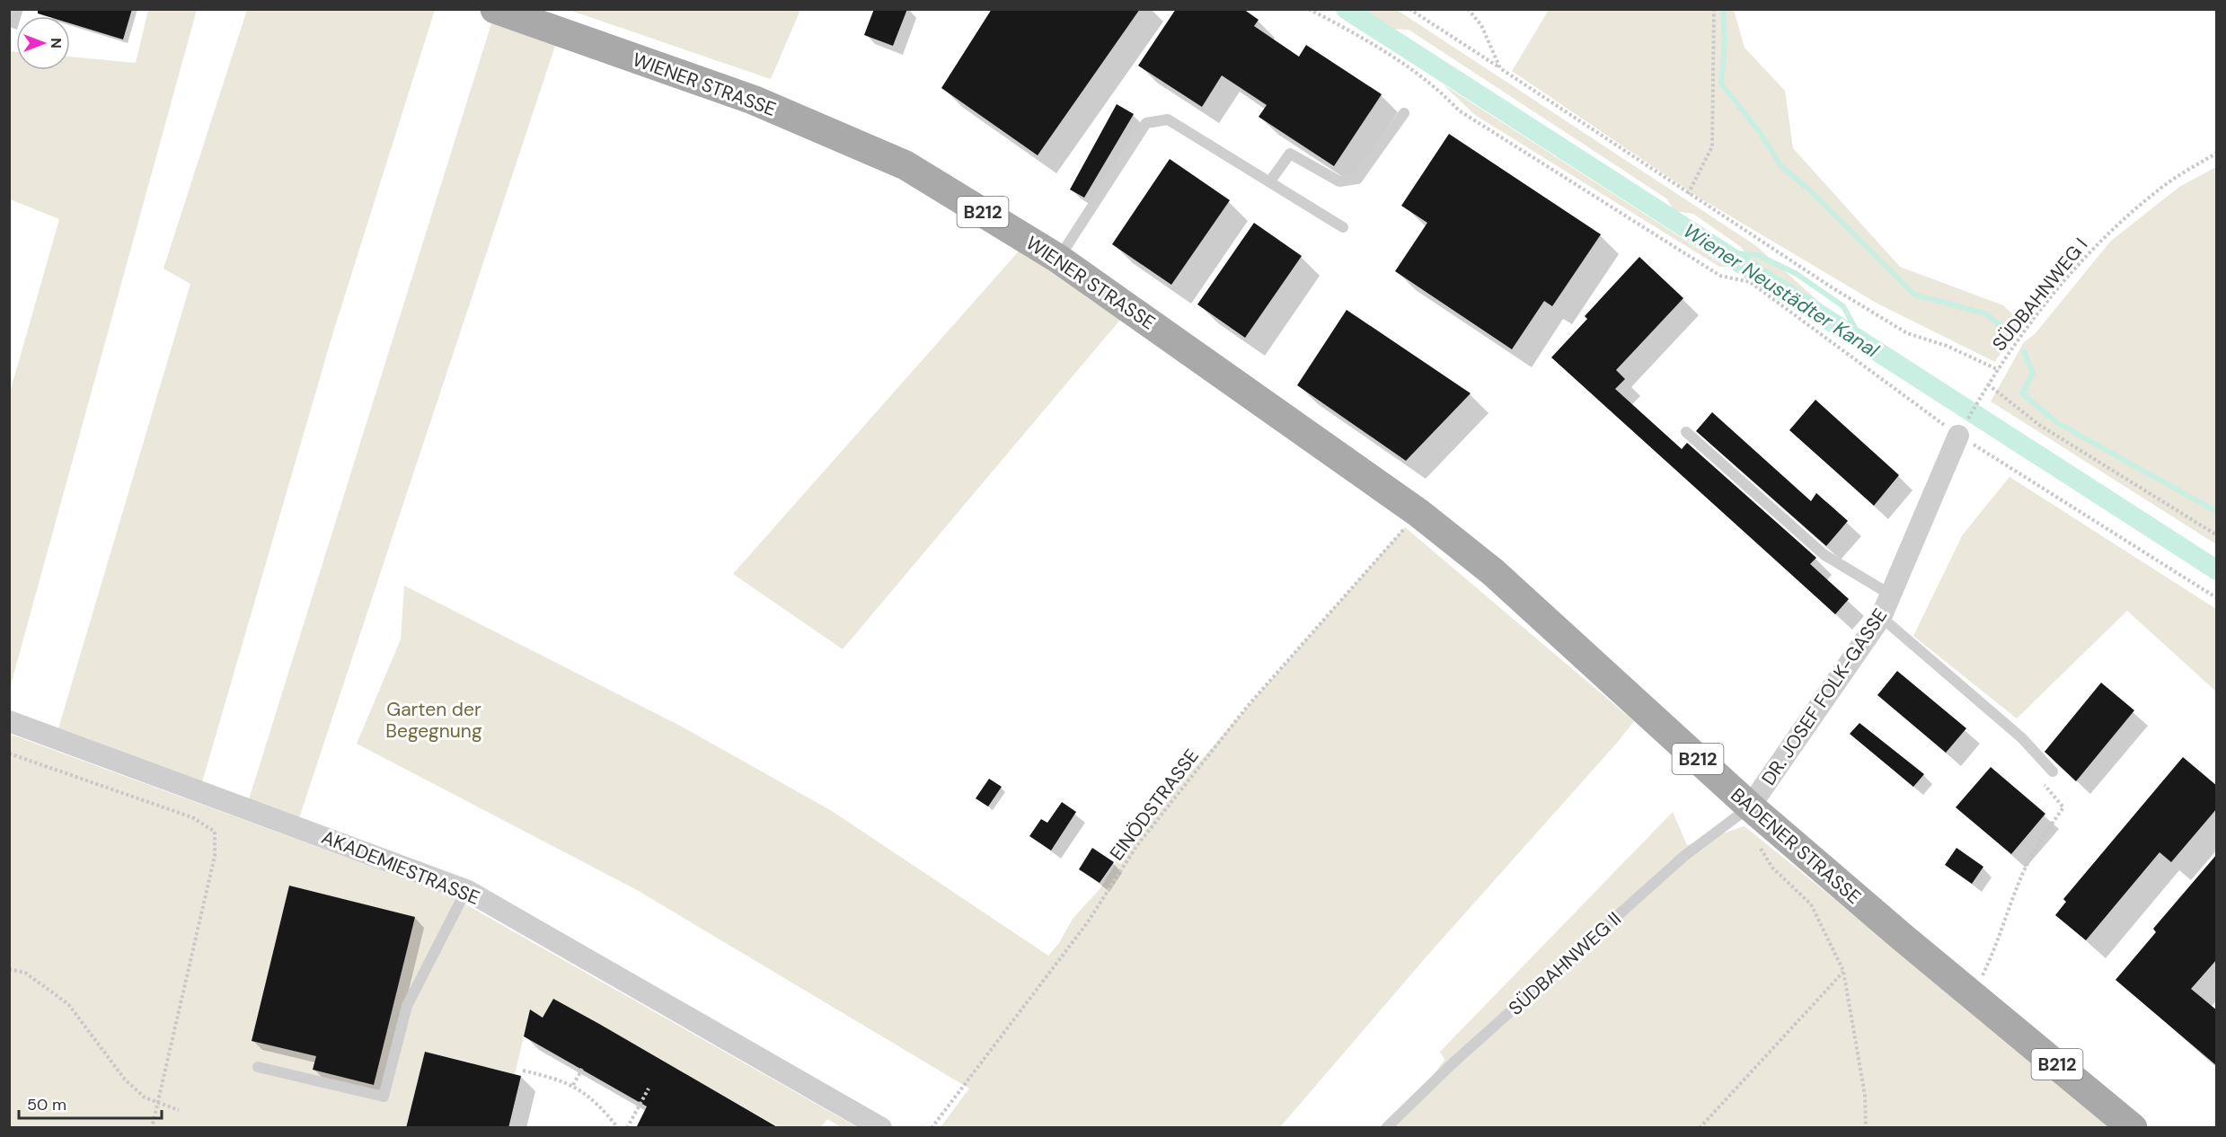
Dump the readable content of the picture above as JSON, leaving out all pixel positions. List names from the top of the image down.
{
  "streets": {
    "main road": ["WIENER STRASSE", "B212", "BADENER STRASSE"],
    "street": ["DR. JOSEF FOLK-GASSE", "AKADEMIESTRASSE"],
    "lane": ["SÜDBAHNWEG II"],
    "path": ["SÜDBAHNWEG I", "EINÖDSTRASSE"]
  },
  "crossings": [
    ["WIENER STRASSE", "EINÖDSTRASSE"],
    ["WIENER STRASSE", "BADENER STRASSE"],
    ["SÜDBAHNWEG I", "DR. JOSEF FOLK-GASSE"],
    ["DR. JOSEF FOLK-GASSE", "BADENER STRASSE"],
    ["DR. JOSEF FOLK-GASSE", "SÜDBAHNWEG II"],
    ["EINÖDSTRASSE", "BADENER STRASSE"],
    ["BADENER STRASSE", "SÜDBAHNWEG II"]
  ],
  "water": ["Wiener Neustädter Kanal"],
  "parks": ["Garten der Begegnung"],
  "scale_bar": "50 m",
  "north": "right"
}
